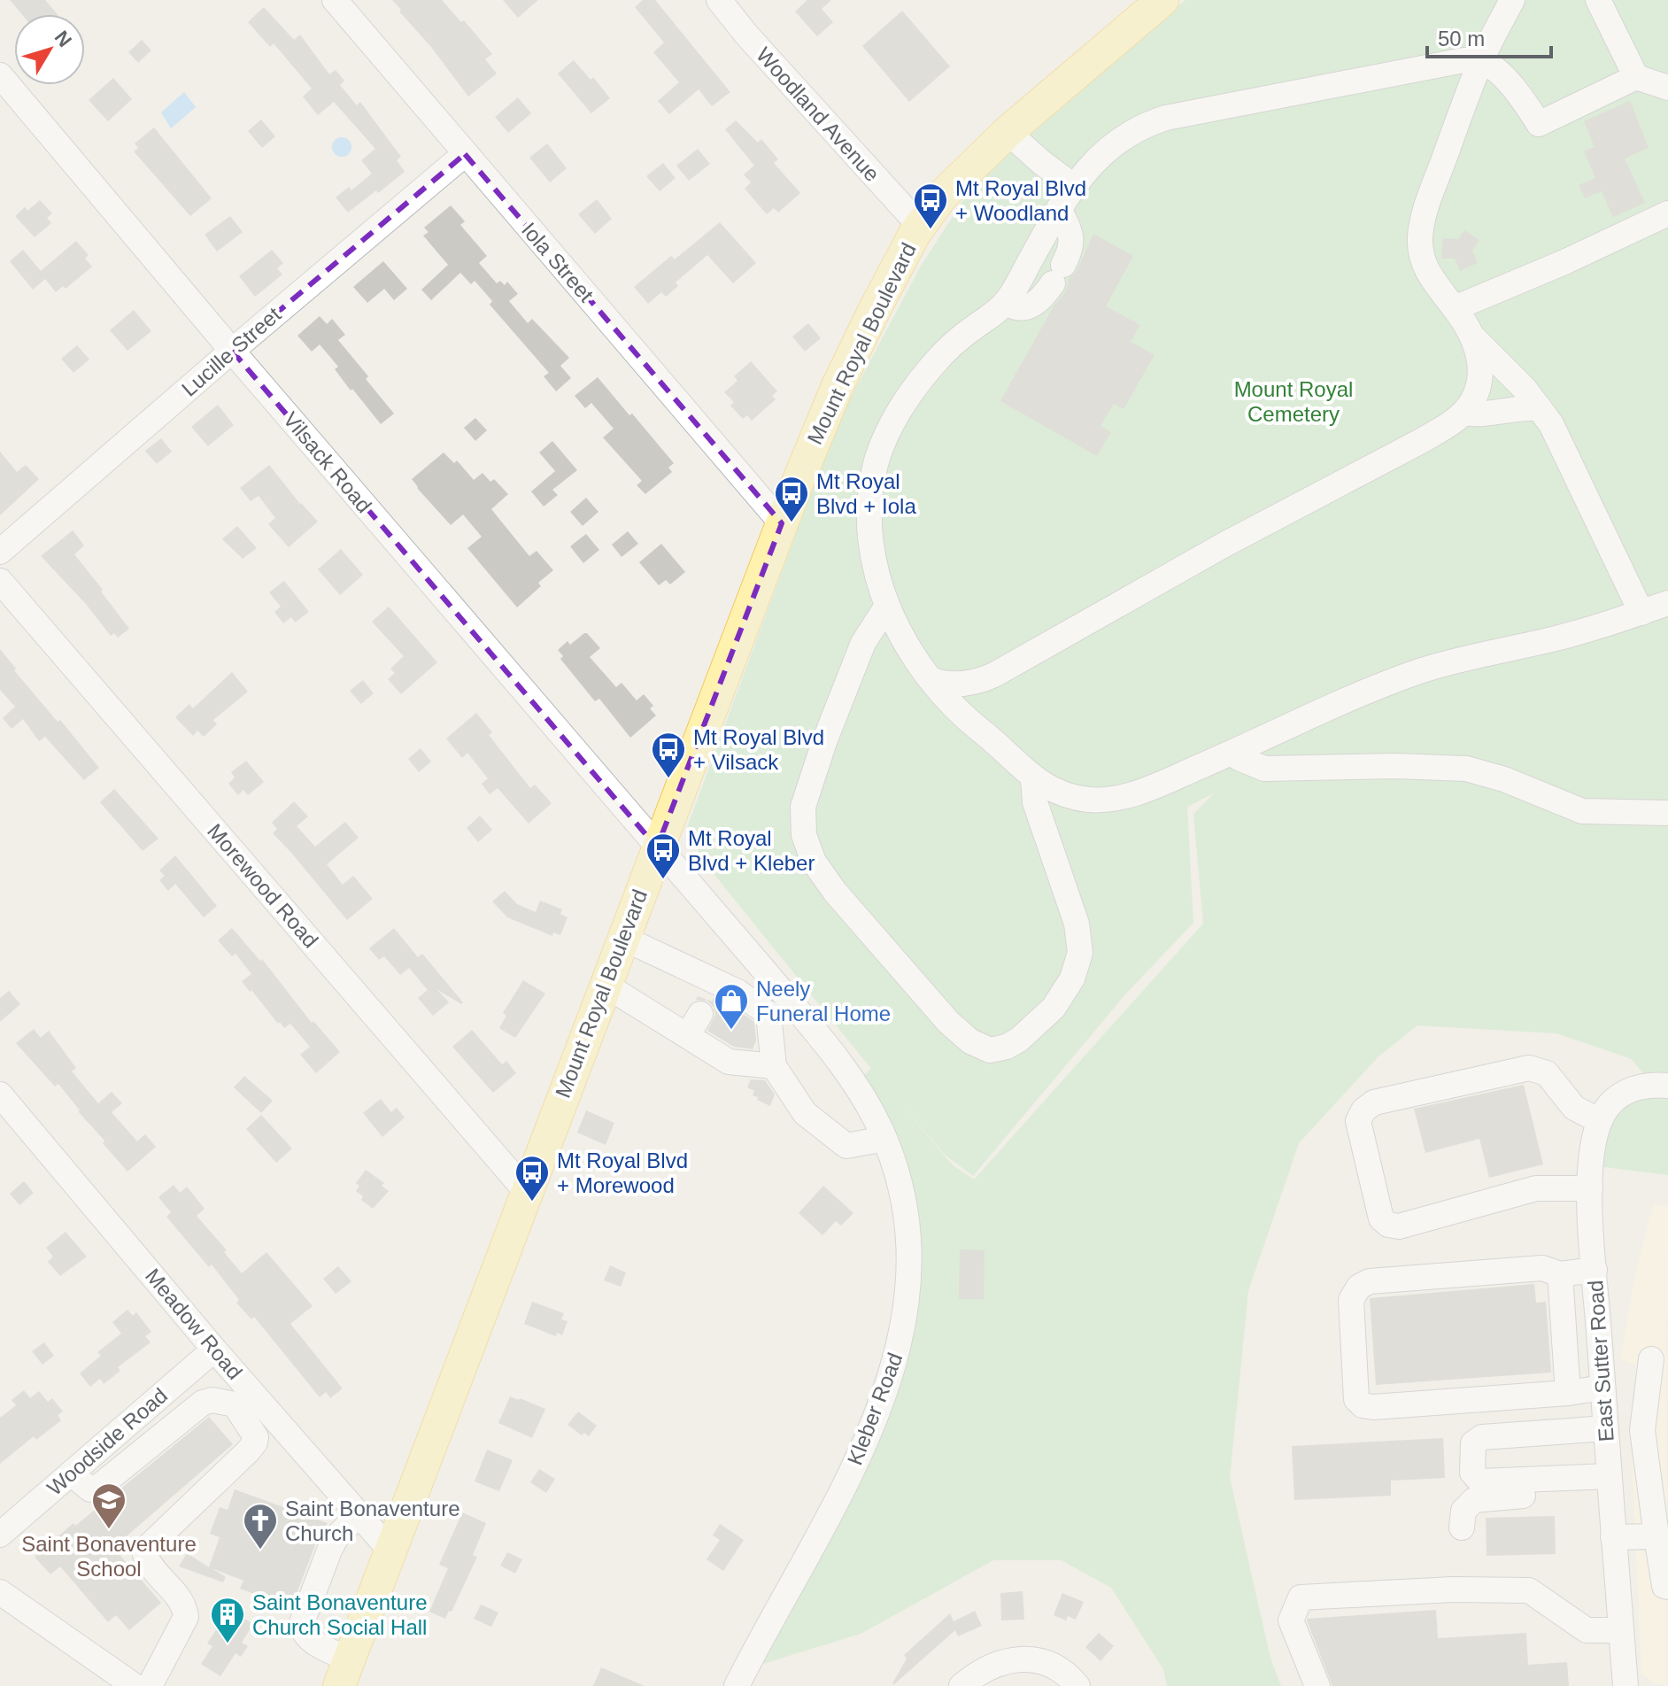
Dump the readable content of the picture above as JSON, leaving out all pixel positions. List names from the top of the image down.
{
  "streets": {
    "main road": ["Mount Royal Boulevard"],
    "street": [
      "Woodland Avenue",
      "Iola Street",
      "Lucille Street",
      "Vilsack Road",
      "Morewood Road",
      "Meadow Road",
      "East Sutter Road",
      "Kleber Road",
      "Woodside Road"
    ]
  },
  "crossings": [
    ["Woodland Avenue", "Mount Royal Boulevard"],
    ["Iola Street", "Mount Royal Boulevard"],
    ["Iola Street", "Lucille Street"],
    ["Mount Royal Boulevard", "Vilsack Road"],
    ["Mount Royal Boulevard", "Morewood Road"],
    ["Mount Royal Boulevard", "Meadow Road"],
    ["Mount Royal Boulevard", "Kleber Road"],
    ["Lucille Street", "Vilsack Road"],
    ["Vilsack Road", "Kleber Road"],
    ["Meadow Road", "Woodside Road"]
  ],
  "parks": ["Mount Royal Cemetery"],
  "places": {
    "bus stop": [
      "Mt Royal Blvd + Woodland",
      "Mt Royal Blvd + Iola",
      "Mt Royal Blvd + Vilsack",
      "Mt Royal Blvd + Kleber",
      "Mt Royal Blvd + Morewood"
    ],
    "shop": ["Neely Funeral Home"],
    "school or university": ["Saint Bonaventure School"],
    "church": ["Saint Bonaventure Church"],
    "building": ["Saint Bonaventure Church Social Hall"]
  },
  "scale_bar": "50 m",
  "north": "top right"
}
